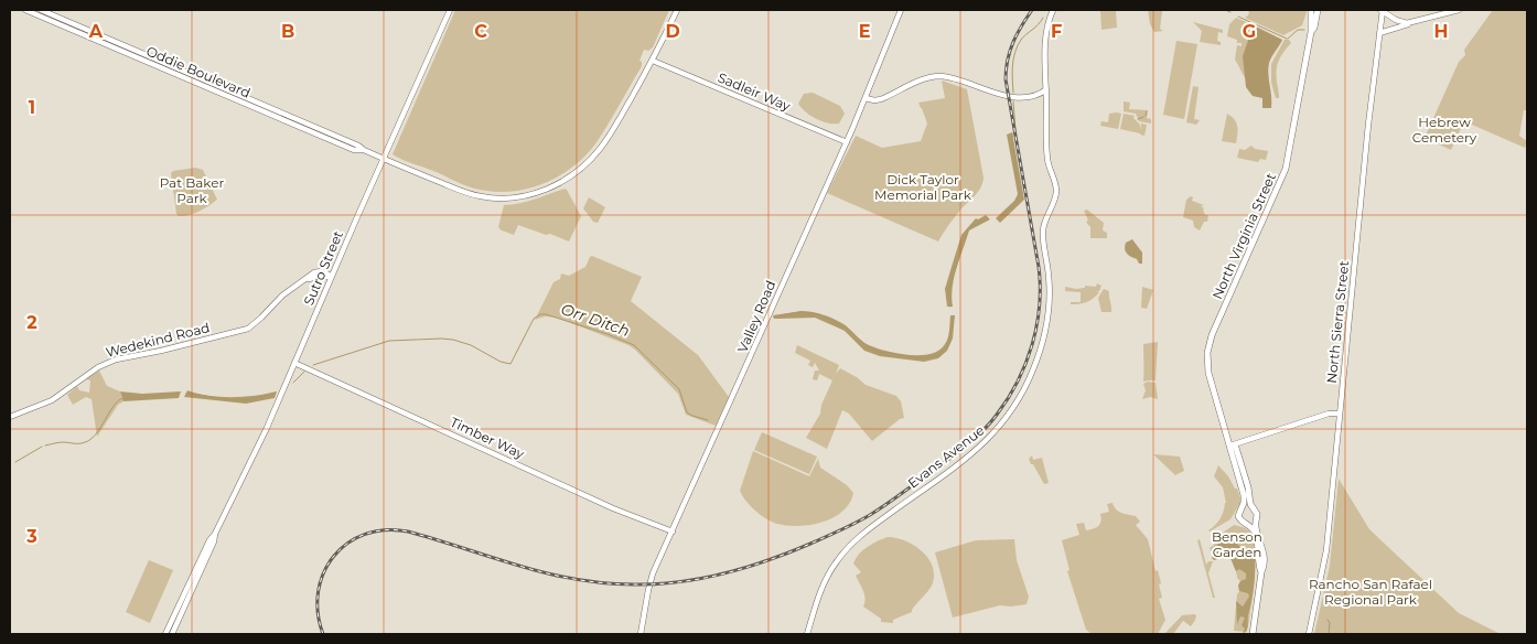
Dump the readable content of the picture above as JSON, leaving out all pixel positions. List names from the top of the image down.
{
  "streets": {
    "main road": ["North Virginia Street"],
    "street": [
      "Oddie Boulevard",
      "Sadleir Way",
      "Sutro Street",
      "Valley Road",
      "North Sierra Street",
      "Wedekind Road",
      "Timber Way",
      "Evans Avenue"
    ]
  },
  "crossings": [
    ["Oddie Boulevard", "Sadleir Way"],
    ["Oddie Boulevard", "Sutro Street"],
    ["Sadleir Way", "Valley Road"],
    ["Sutro Street", "Wedekind Road"],
    ["Sutro Street", "Timber Way"],
    ["Valley Road", "Timber Way"]
  ],
  "water": ["Orr Ditch"],
  "parks": [
    "Hebrew Cemetery",
    "Dick Taylor Memorial Park",
    "Pat Baker Park",
    "Benson Garden",
    "Rancho San Rafael Regional Park"
  ],
  "grid": {
    "columns": [
      "A",
      "B",
      "C",
      "D",
      "E",
      "F",
      "G",
      "H"
    ],
    "rows": ["1", "2", "3"]
  }
}
